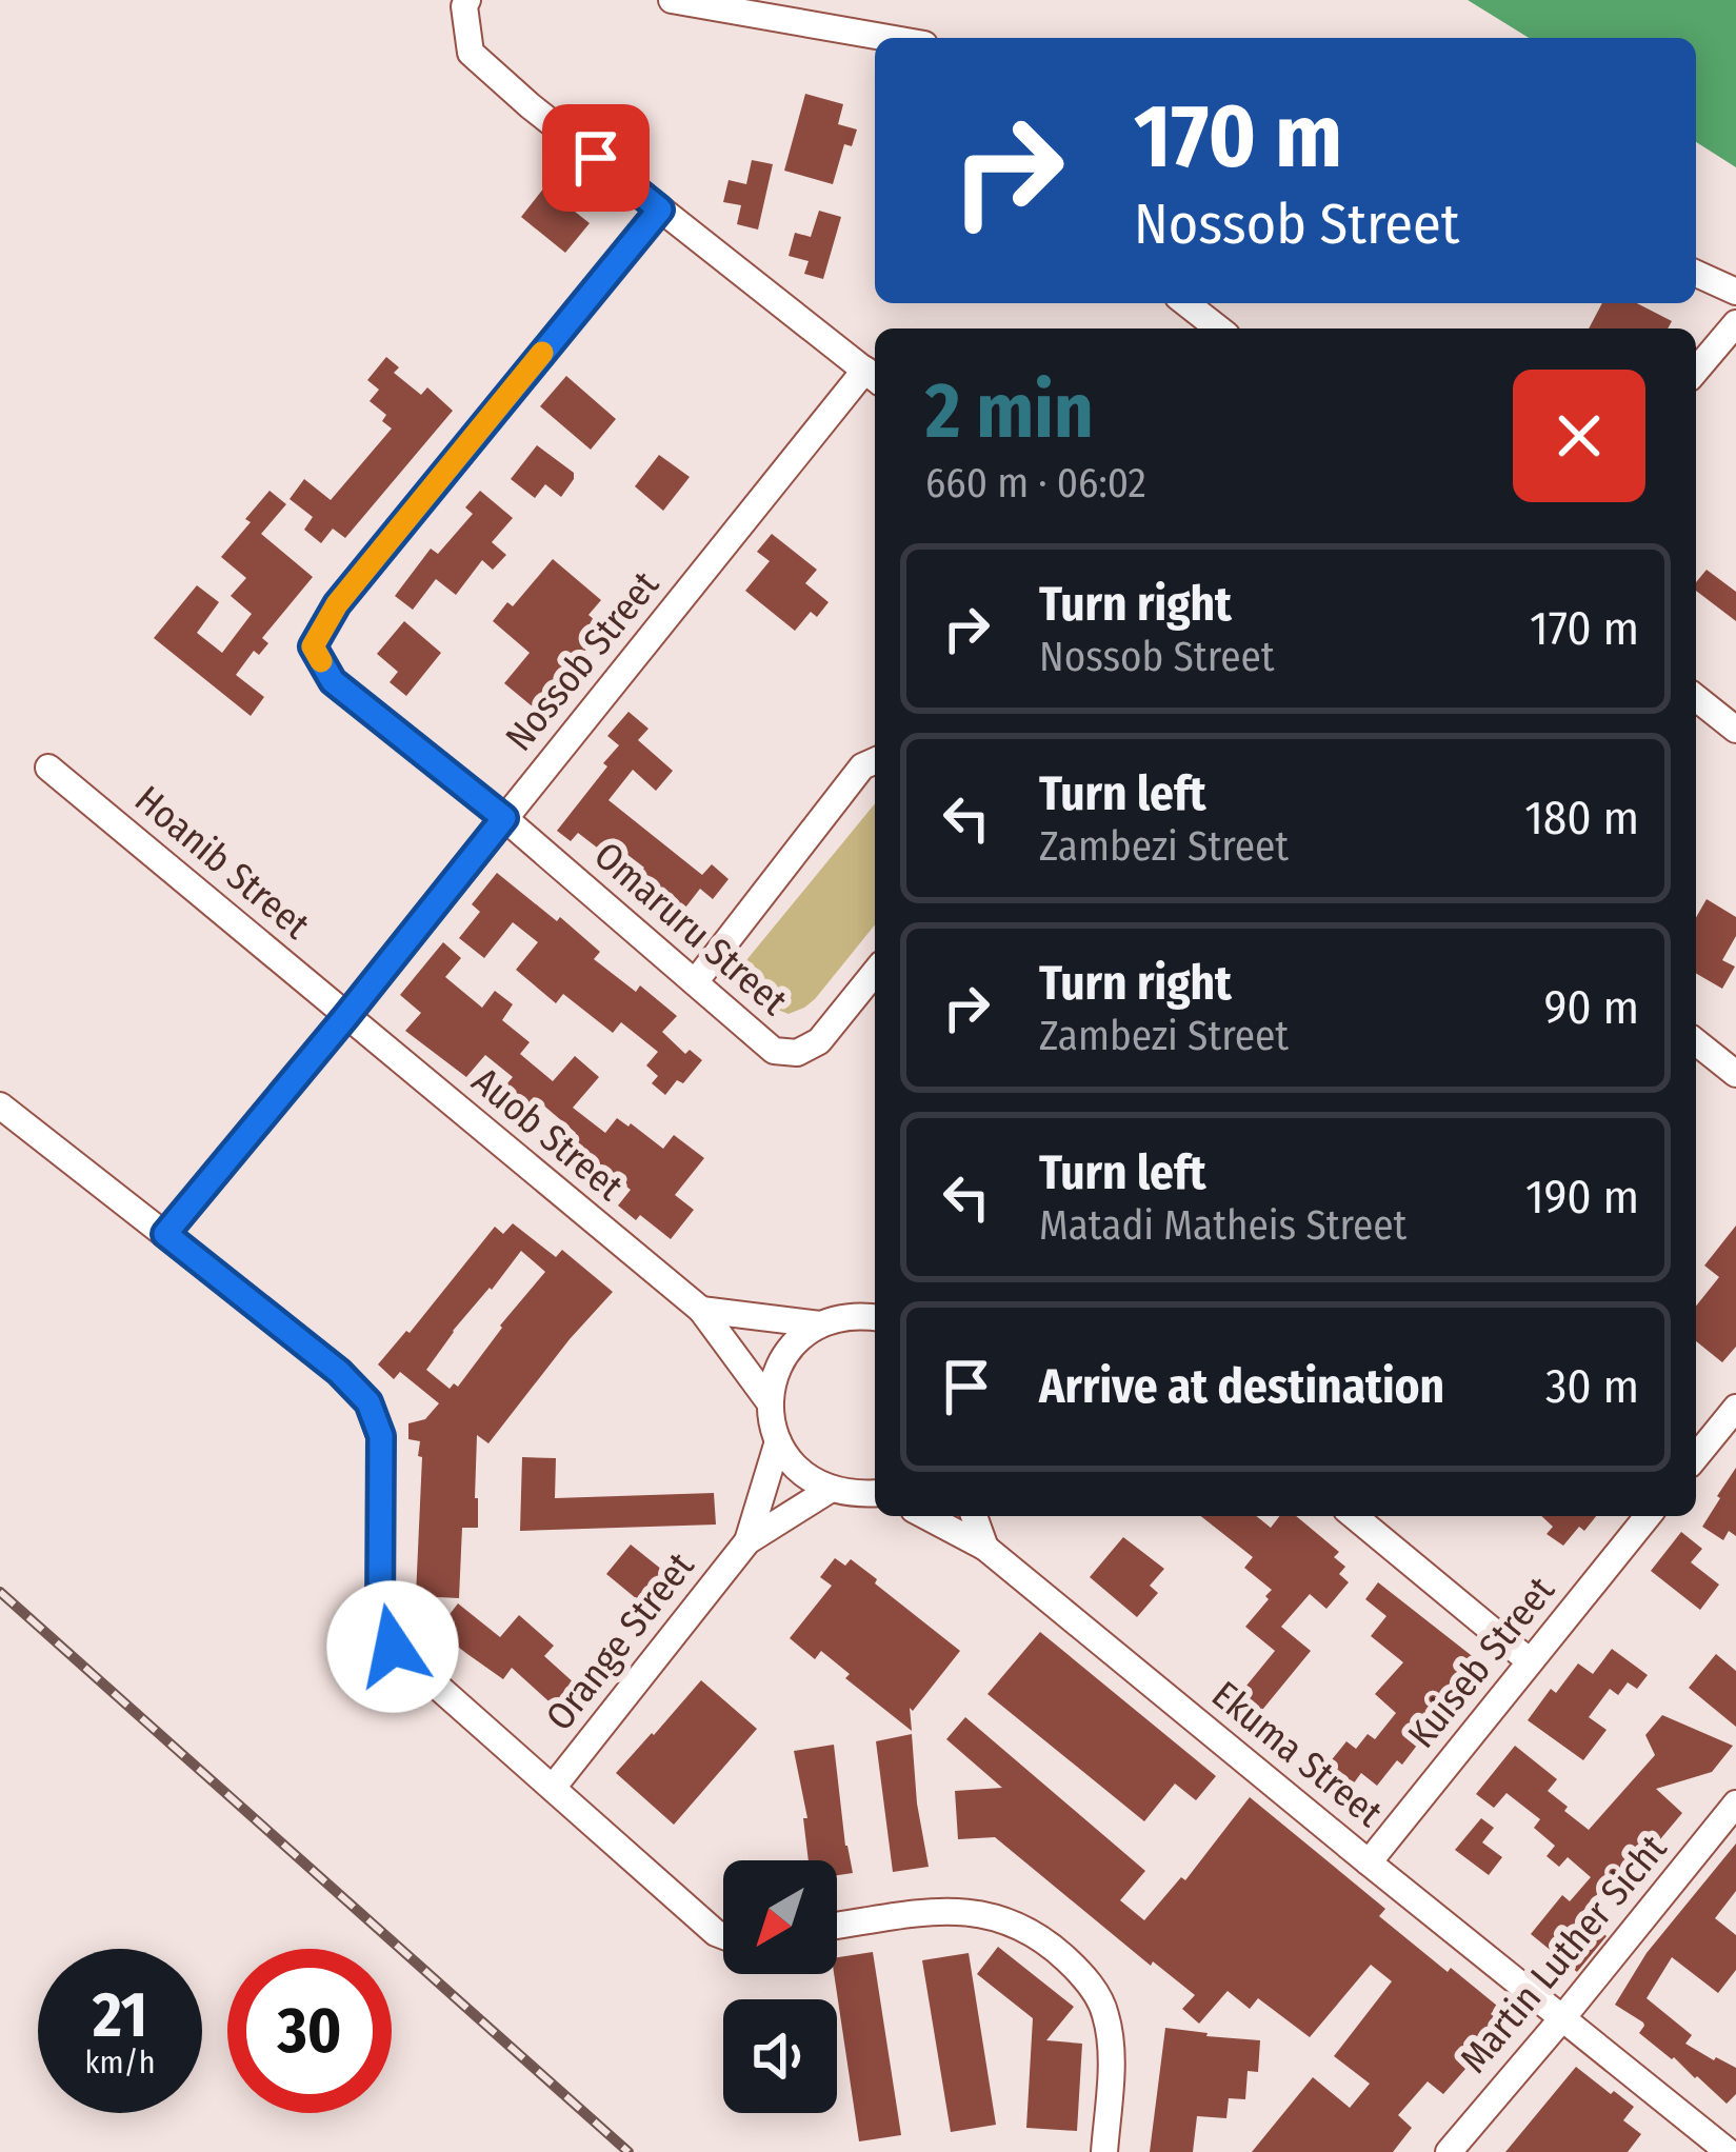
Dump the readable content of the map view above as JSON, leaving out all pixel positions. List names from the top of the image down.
{
  "streets": {
    "street": [
      "Nossob Street",
      "Hoanib Street",
      "Omaruru Street",
      "Auob Street",
      "Orange Street",
      "Kuiseb Street",
      "Ekuma Street",
      "Martin Luther Sicht"
    ]
  },
  "crossings": [
    ["Nossob Street", "Hoanib Street"],
    ["Nossob Street", "Omaruru Street"],
    ["Nossob Street", "Auob Street"],
    ["Hoanib Street", "Auob Street"],
    ["Kuiseb Street", "Ekuma Street"],
    ["Ekuma Street", "Martin Luther Sicht"]
  ],
  "north": "bottom left",
  "page": {
    "turn": ["170 m", "Nossob Street"],
    "heading": ["2 min", "660 m · 06:02"],
    "list": [
      {
        "name": "Turn right",
        "note": "Nossob Street",
        "value": "170 m"
      },
      {
        "name": "Turn left",
        "note": "Zambezi Street",
        "value": "180 m"
      },
      {
        "name": "Turn right",
        "note": "Zambezi Street",
        "value": "90 m"
      },
      {
        "name": "Turn left",
        "note": "Matadi Matheis Street",
        "value": "190 m"
      },
      {
        "name": "Arrive at destination",
        "value": "30 m"
      }
    ],
    "speed": "21 km/h",
    "limit": "30"
  }
}
